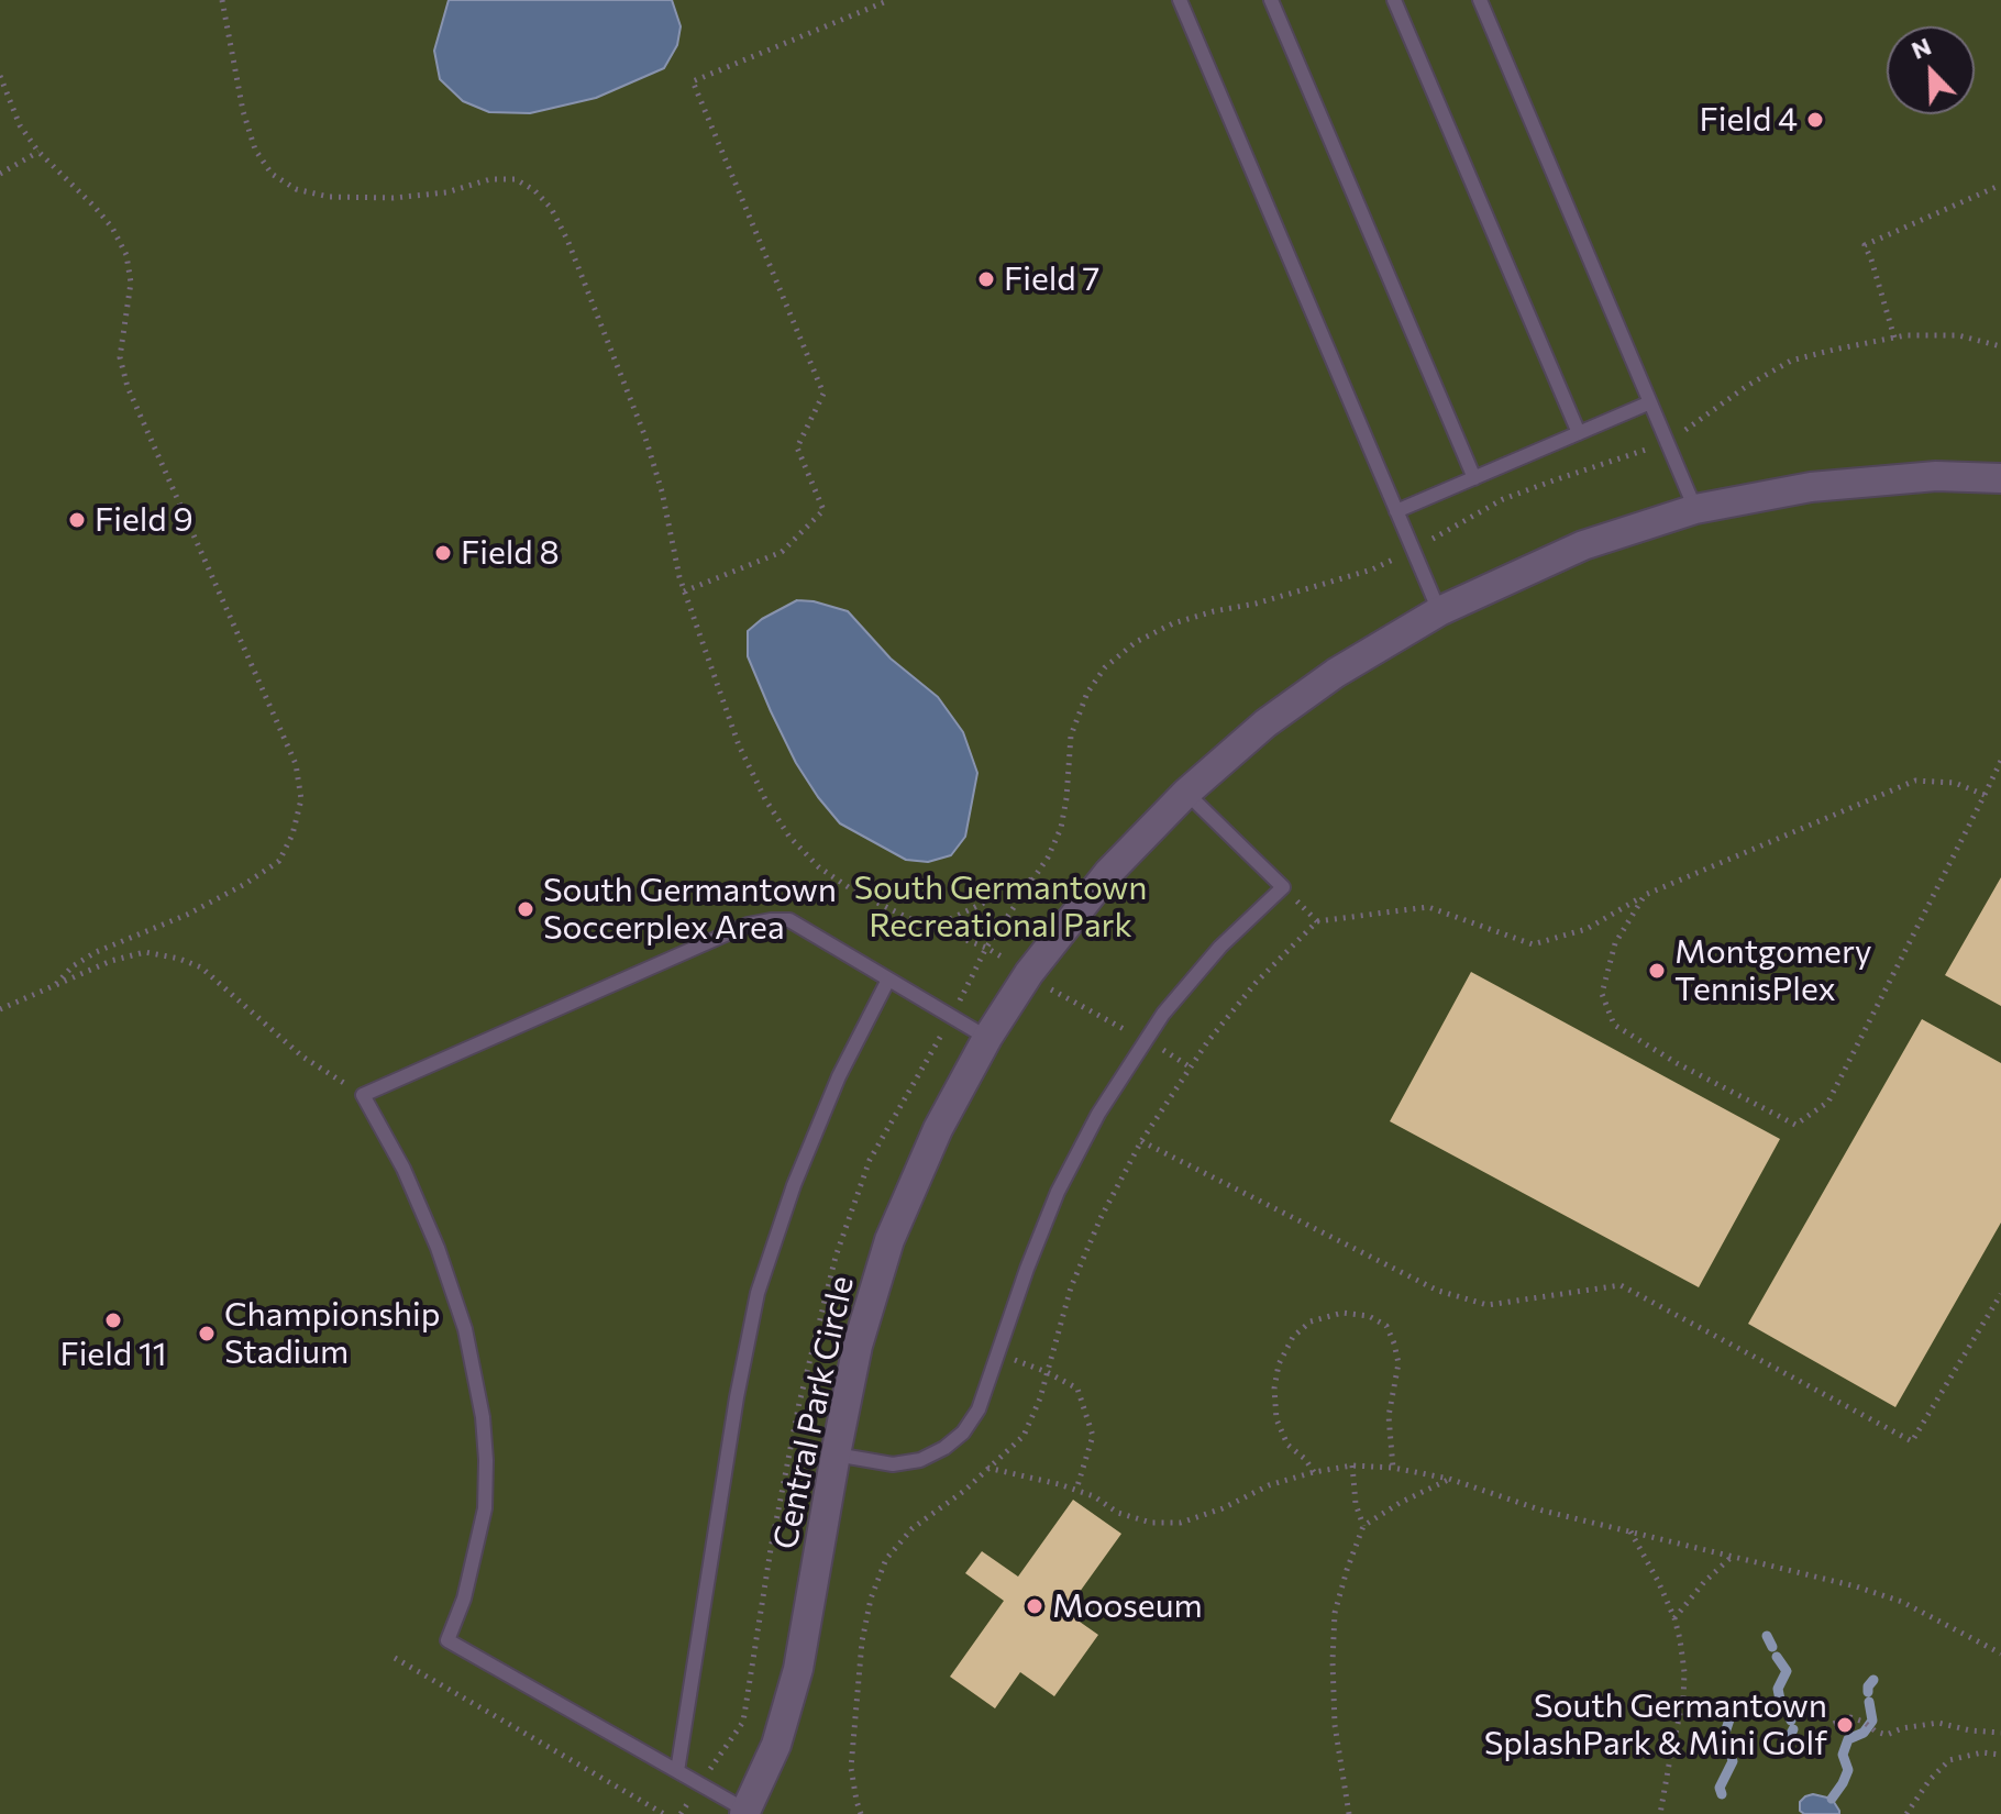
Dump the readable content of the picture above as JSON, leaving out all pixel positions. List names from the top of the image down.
{
  "streets": {
    "street": ["Central Park Circle"]
  },
  "parks": ["South Germantown Recreational Park"],
  "places": [
    "Field 4",
    "Field 7",
    "Field 9",
    "Field 8",
    "South Germantown Soccerplex Area",
    "Montgomery TennisPlex",
    "Field 11",
    "Championship Stadium",
    "Mooseum",
    "South Germantown SplashPark & Mini Golf"
  ],
  "north": "top left"
}
